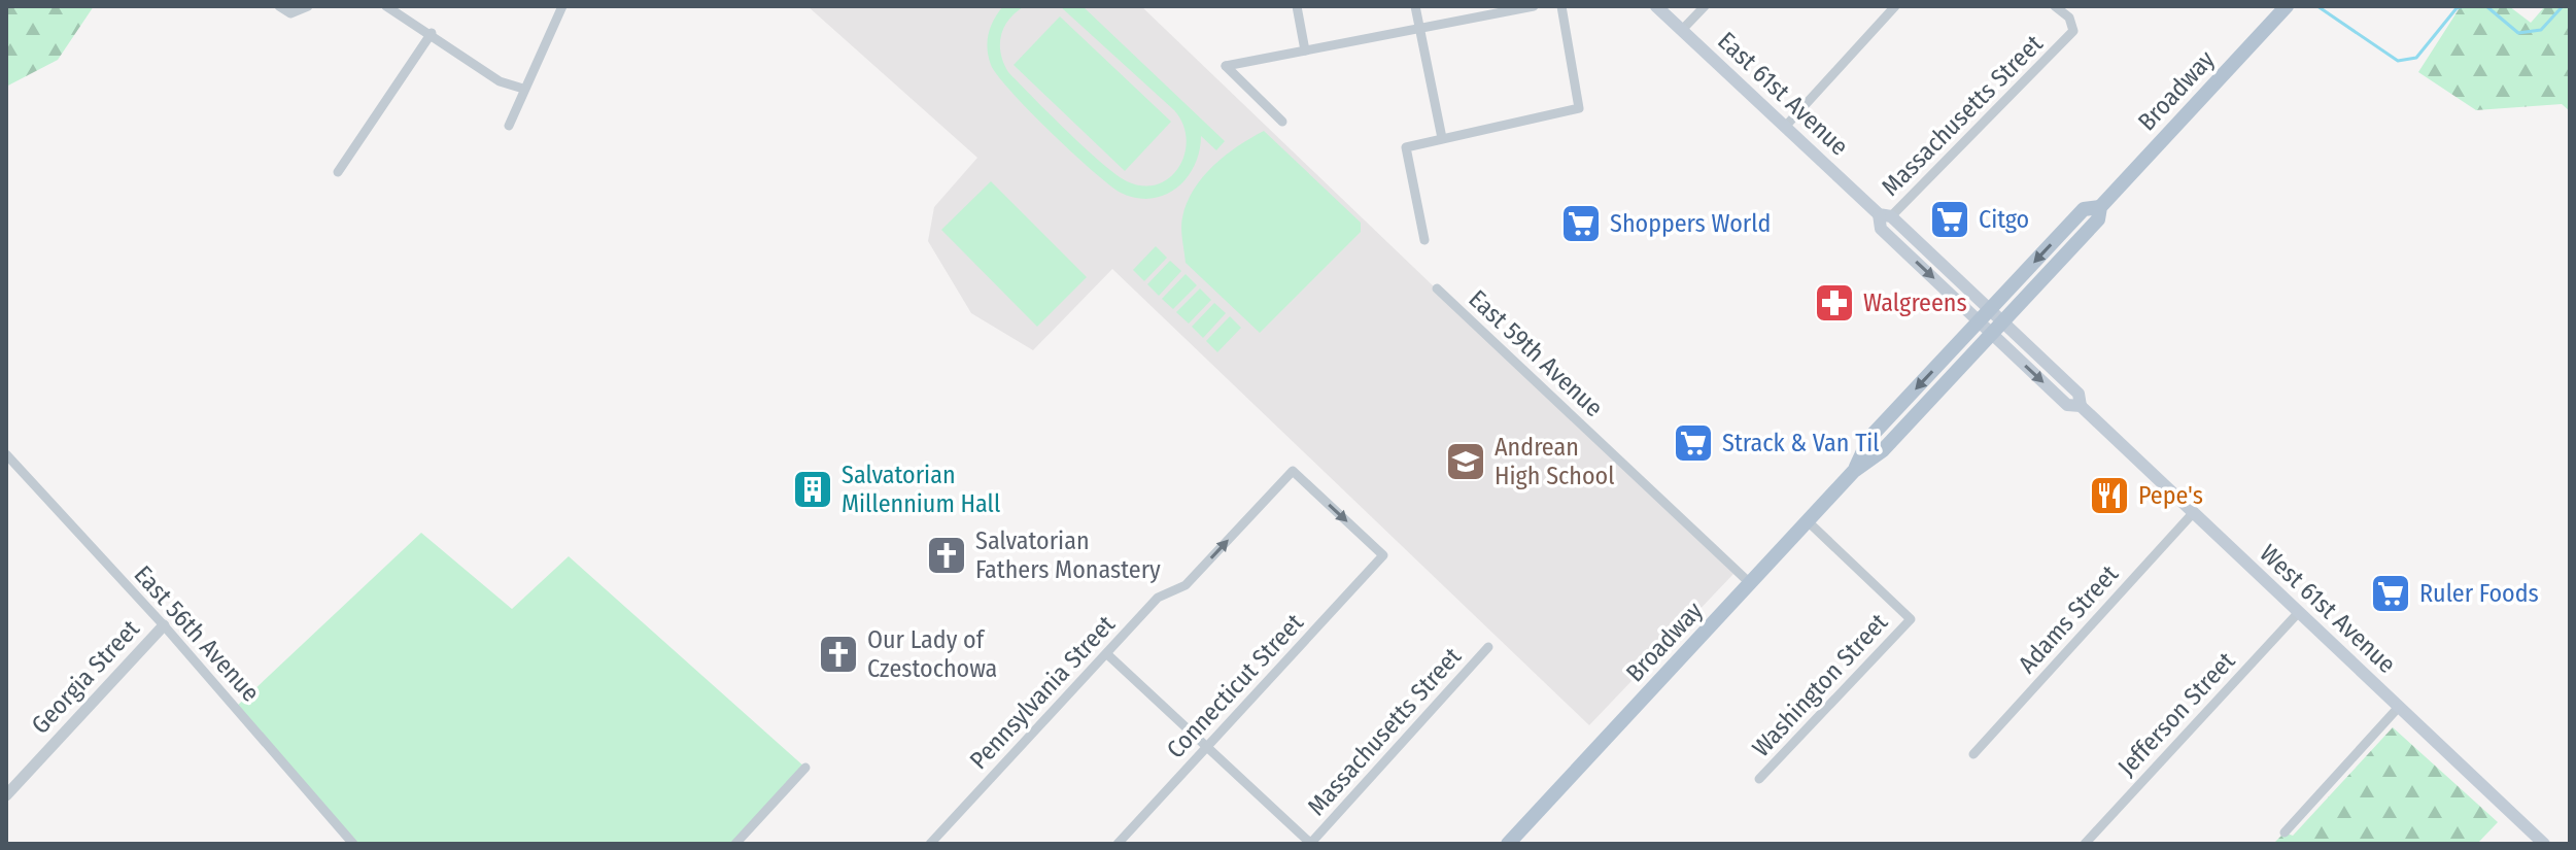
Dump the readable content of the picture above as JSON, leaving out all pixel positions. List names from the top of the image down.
{
  "streets": {
    "main road": ["Broadway", "East 61st Avenue", "West 61st Avenue"],
    "street": [
      "Massachusetts Street",
      "East 59th Avenue",
      "Adams Street",
      "East 56th Avenue",
      "Georgia Street",
      "Washington Street",
      "Connecticut Street",
      "Pennsylvania Street",
      "Jefferson Street"
    ]
  },
  "crossings": [
    ["Broadway", "East 61st Avenue"],
    ["Broadway", "East 59th Avenue"],
    ["Broadway", "West 61st Avenue"],
    ["Broadway", "Washington Street"],
    ["East 61st Avenue", "Massachusetts Street"],
    ["East 61st Avenue", "West 61st Avenue"],
    ["West 61st Avenue", "Adams Street"],
    ["West 61st Avenue", "Jefferson Street"],
    ["East 56th Avenue", "Georgia Street"],
    ["Connecticut Street", "Pennsylvania Street"]
  ],
  "places": {
    "supermarket": [
      "Citgo",
      "Shoppers World",
      "Strack & Van Til",
      "Ruler Foods"
    ],
    "pharmacy": ["Walgreens"],
    "school or university": ["Andrean High School"],
    "building": ["Salvatorian Millennium Hall"],
    "restaurant": ["Pepe's"],
    "church": ["Salvatorian Fathers Monastery", "Our Lady of Czestochowa"]
  }
}
